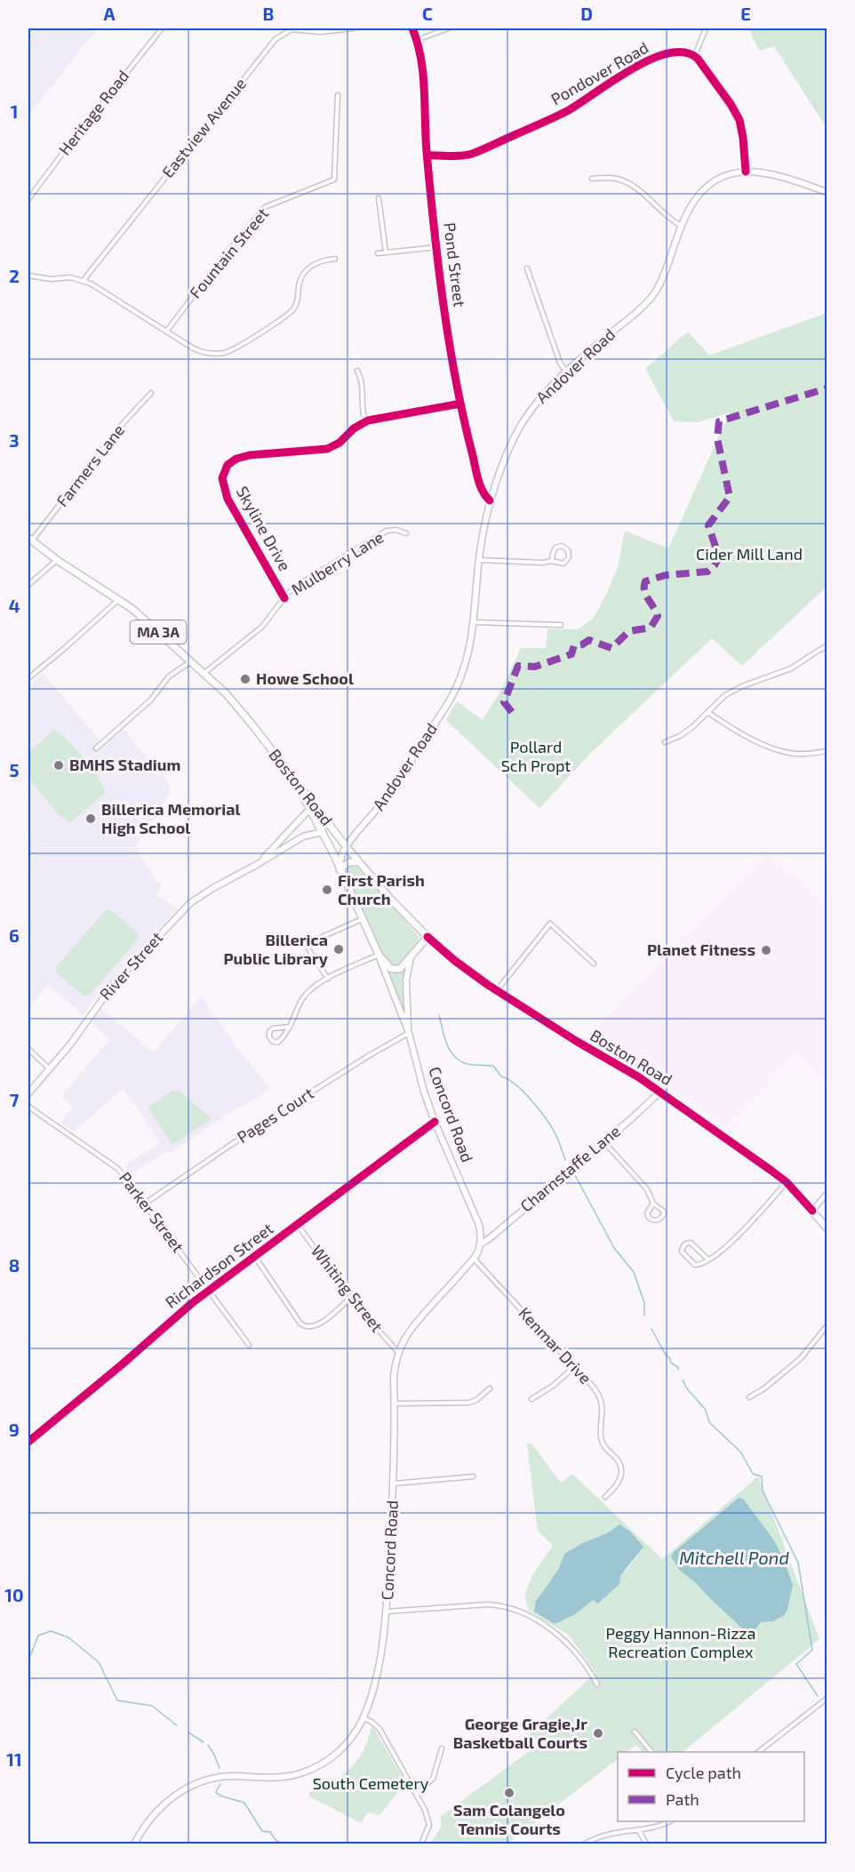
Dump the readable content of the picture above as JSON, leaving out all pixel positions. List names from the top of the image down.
{
  "streets": {
    "main road": [
      "Andover Road",
      "MA 3A",
      "Boston Road",
      "River Street",
      "Concord Road",
      "Charnstaffe Lane"
    ],
    "street": [
      "Pondover Road",
      "Heritage Road",
      "Eastview Avenue",
      "Fountain Street",
      "Pond Street",
      "Farmers Lane",
      "Skyline Drive",
      "Mulberry Lane",
      "Pages Court",
      "Parker Street",
      "Richardson Street",
      "Whiting Street",
      "Kenmar Drive"
    ]
  },
  "crossings": [
    ["Pondover Road", "Pond Street"],
    ["Pond Street", "Andover Road"],
    ["Pond Street", "Skyline Drive"],
    ["Andover Road", "Boston Road"],
    ["Farmers Lane", "Boston Road"],
    ["Skyline Drive", "Mulberry Lane"],
    ["Mulberry Lane", "Boston Road"],
    ["MA 3A", "Boston Road"],
    ["MA 3A", "Concord Road"],
    ["Boston Road", "River Street"],
    ["Boston Road", "Concord Road"],
    ["Boston Road", "Charnstaffe Lane"],
    ["River Street", "Concord Road"],
    ["Concord Road", "Pages Court"],
    ["Concord Road", "Charnstaffe Lane"],
    ["Concord Road", "Richardson Street"],
    ["Concord Road", "Whiting Street"],
    ["Concord Road", "Kenmar Drive"],
    ["Pages Court", "Parker Street"],
    ["Parker Street", "Richardson Street"],
    ["Richardson Street", "Whiting Street"]
  ],
  "water": ["Mitchell Pond"],
  "parks": [
    "Cider Mill Land",
    "Pollard Sch Propt",
    "Peggy Hannon-Rizza Recreation Complex",
    "South Cemetery"
  ],
  "places": [
    "Howe School",
    "BMHS Stadium",
    "Billerica Memorial High School",
    "First Parish Church",
    "Billerica Public Library",
    "Planet Fitness",
    "George Gragie,Jr Basketball Courts",
    "Sam Colangelo Tennis Courts"
  ],
  "legend": ["Cycle path", "Path"],
  "grid": {
    "columns": [
      "A",
      "B",
      "C",
      "D",
      "E"
    ],
    "rows": [
      "1",
      "2",
      "3",
      "4",
      "5",
      "6",
      "7",
      "8",
      "9",
      "10",
      "11"
    ]
  }
}
